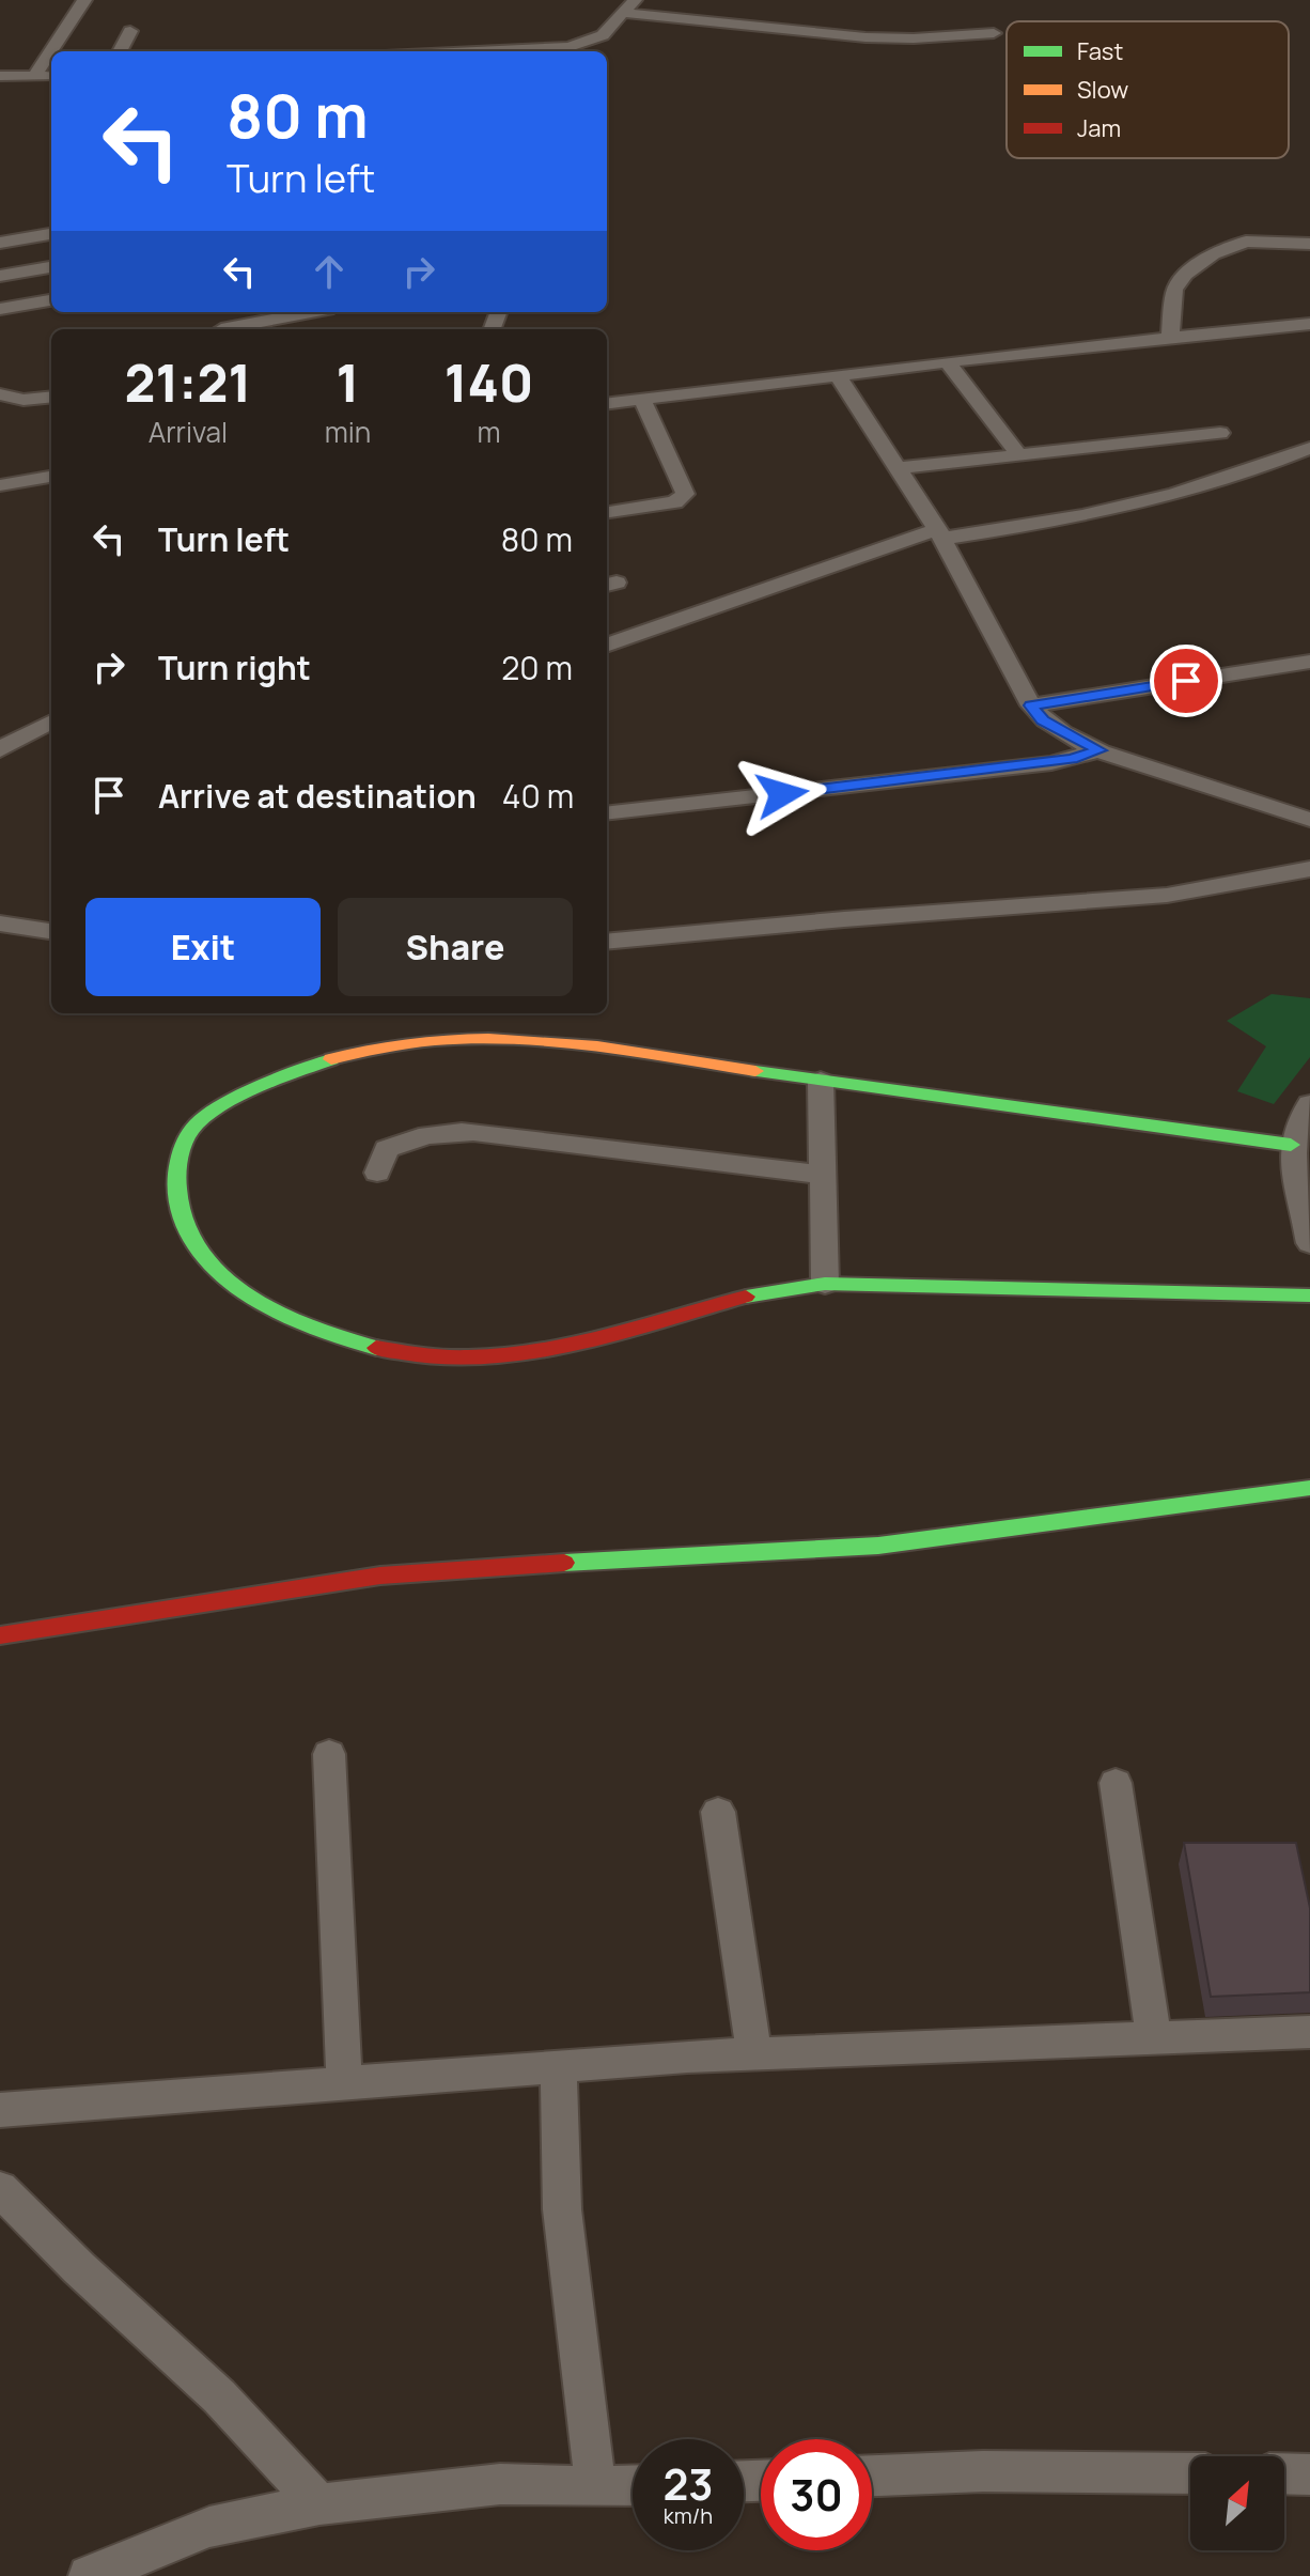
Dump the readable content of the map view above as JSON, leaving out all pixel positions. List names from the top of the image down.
{
  "legend": ["Fast", "Slow", "Jam"],
  "north": "top right",
  "page": {
    "turn": ["80 m", "Turn left"],
    "eta": [
      "21:21",
      "Arrival",
      "1",
      "min",
      "140",
      "m"
    ],
    "list": [
      {
        "name": "Turn left",
        "value": "80 m"
      },
      {
        "name": "Turn right",
        "value": "20 m"
      },
      {
        "name": "Arrive at destination",
        "value": "40 m"
      }
    ],
    "buttons": ["Exit", "Share"],
    "speed": "23 km/h",
    "limit": "30"
  }
}
